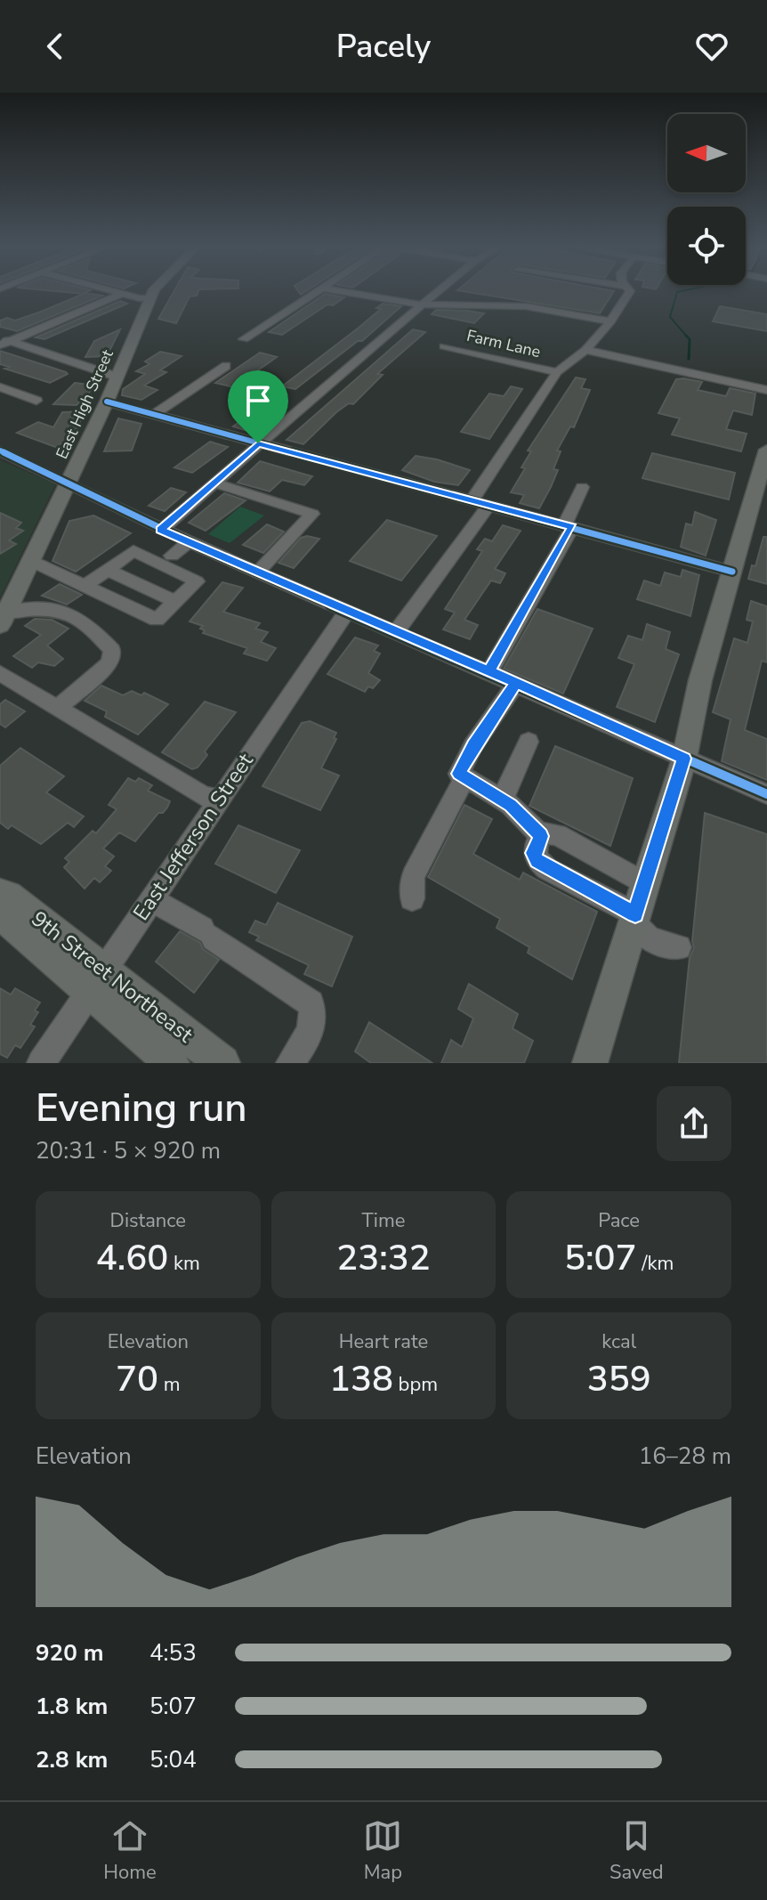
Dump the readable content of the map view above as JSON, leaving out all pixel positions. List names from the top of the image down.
{
  "streets": {
    "main road": ["East High Street", "9th Street Northeast"],
    "street": ["Farm Lane", "East Jefferson Street"]
  },
  "crossings": [
    ["East Jefferson Street", "9th Street Northeast"]
  ],
  "north": "left",
  "page": {
    "header": "Pacely",
    "heading": ["Evening run", "20:31 · 5 × 920 m"],
    "stats": [
      ["Distance", "4.60 km"],
      ["Time", "23:32"],
      ["Pace", "5:07 /km"],
      ["Elevation", "70 m"],
      ["Heart rate", "138 bpm"],
      ["kcal", "359"]
    ],
    "chart": ["Elevation", "16–28 m"],
    "list": [
      {
        "name": "920 m",
        "note": "4:53"
      },
      {
        "name": "1.8 km",
        "note": "5:07"
      },
      {
        "name": "2.8 km",
        "note": "5:04"
      }
    ],
    "tabs": ["Home", "Map", "Saved"]
  }
}
